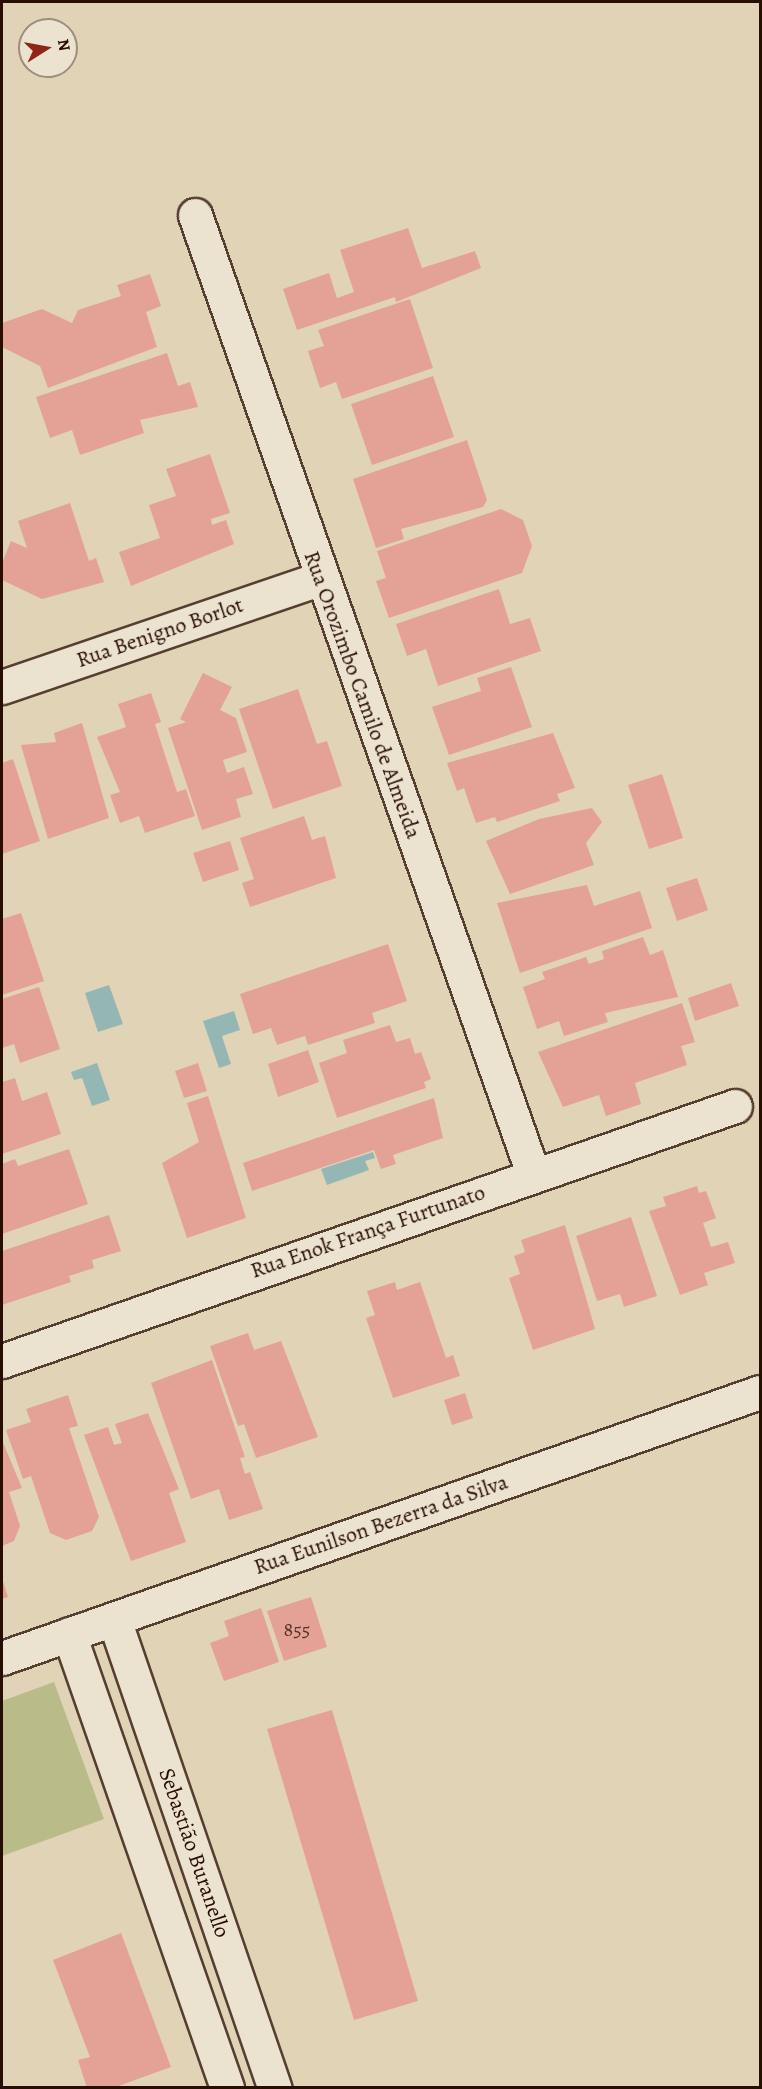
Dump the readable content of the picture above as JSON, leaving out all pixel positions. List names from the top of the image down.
{
  "streets": {
    "street": [
      "Rua Benigno Borlot",
      "Rua Orozimbo Camilo de Almeida",
      "Rua Enok França Furtunato",
      "Rua Eunilson Bezerra da Silva",
      "Sebastião Buranello"
    ]
  },
  "crossings": [
    ["Rua Benigno Borlot", "Rua Orozimbo Camilo de Almeida"],
    ["Rua Orozimbo Camilo de Almeida", "Rua Enok França Furtunato"],
    ["Rua Eunilson Bezerra da Silva", "Sebastião Buranello"]
  ],
  "house_numbers": ["855"],
  "north": "right"
}
